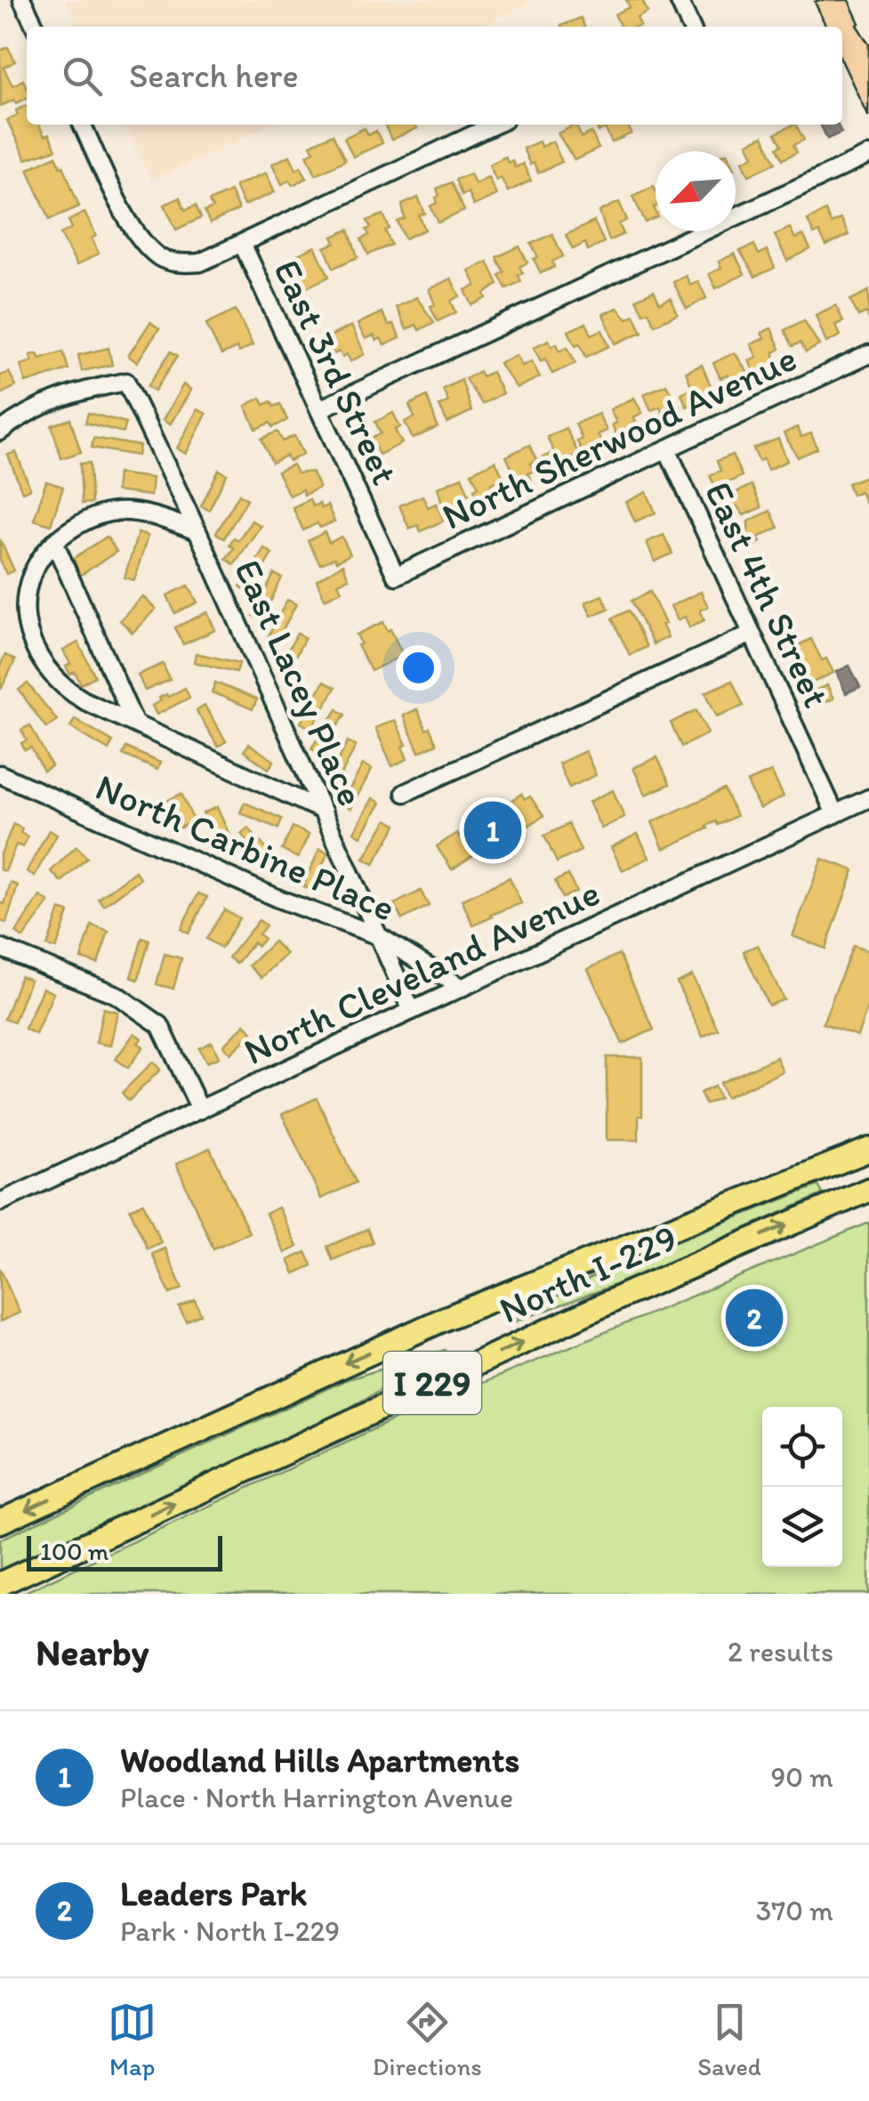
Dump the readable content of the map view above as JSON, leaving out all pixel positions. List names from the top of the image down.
{
  "streets": {
    "highway": ["North I-229", "I 229"],
    "street": [
      "East 3rd Street",
      "North Sherwood Avenue",
      "East 4th Street",
      "East Lacey Place",
      "North Carbine Place",
      "North Cleveland Avenue"
    ]
  },
  "crossings": [
    ["East 3rd Street", "North Sherwood Avenue"],
    ["North Sherwood Avenue", "East 4th Street"],
    ["East 4th Street", "North Cleveland Avenue"],
    ["East Lacey Place", "North Carbine Place"],
    ["East Lacey Place", "North Cleveland Avenue"],
    ["North Carbine Place", "North Cleveland Avenue"]
  ],
  "scale_bar": "100 m",
  "north": "bottom left",
  "page": {
    "search": "Search here",
    "pins": ["1", "2"],
    "scale": "100 m",
    "heading": ["Nearby", "2 results"],
    "list": [
      {
        "mark": "1",
        "name": "Woodland Hills Apartments",
        "note": "Place · North Harrington Avenue",
        "value": "90 m"
      },
      {
        "mark": "2",
        "name": "Leaders Park",
        "note": "Park · North I-229",
        "value": "370 m"
      }
    ],
    "nav": ["Map", "Directions", "Saved"]
  }
}
